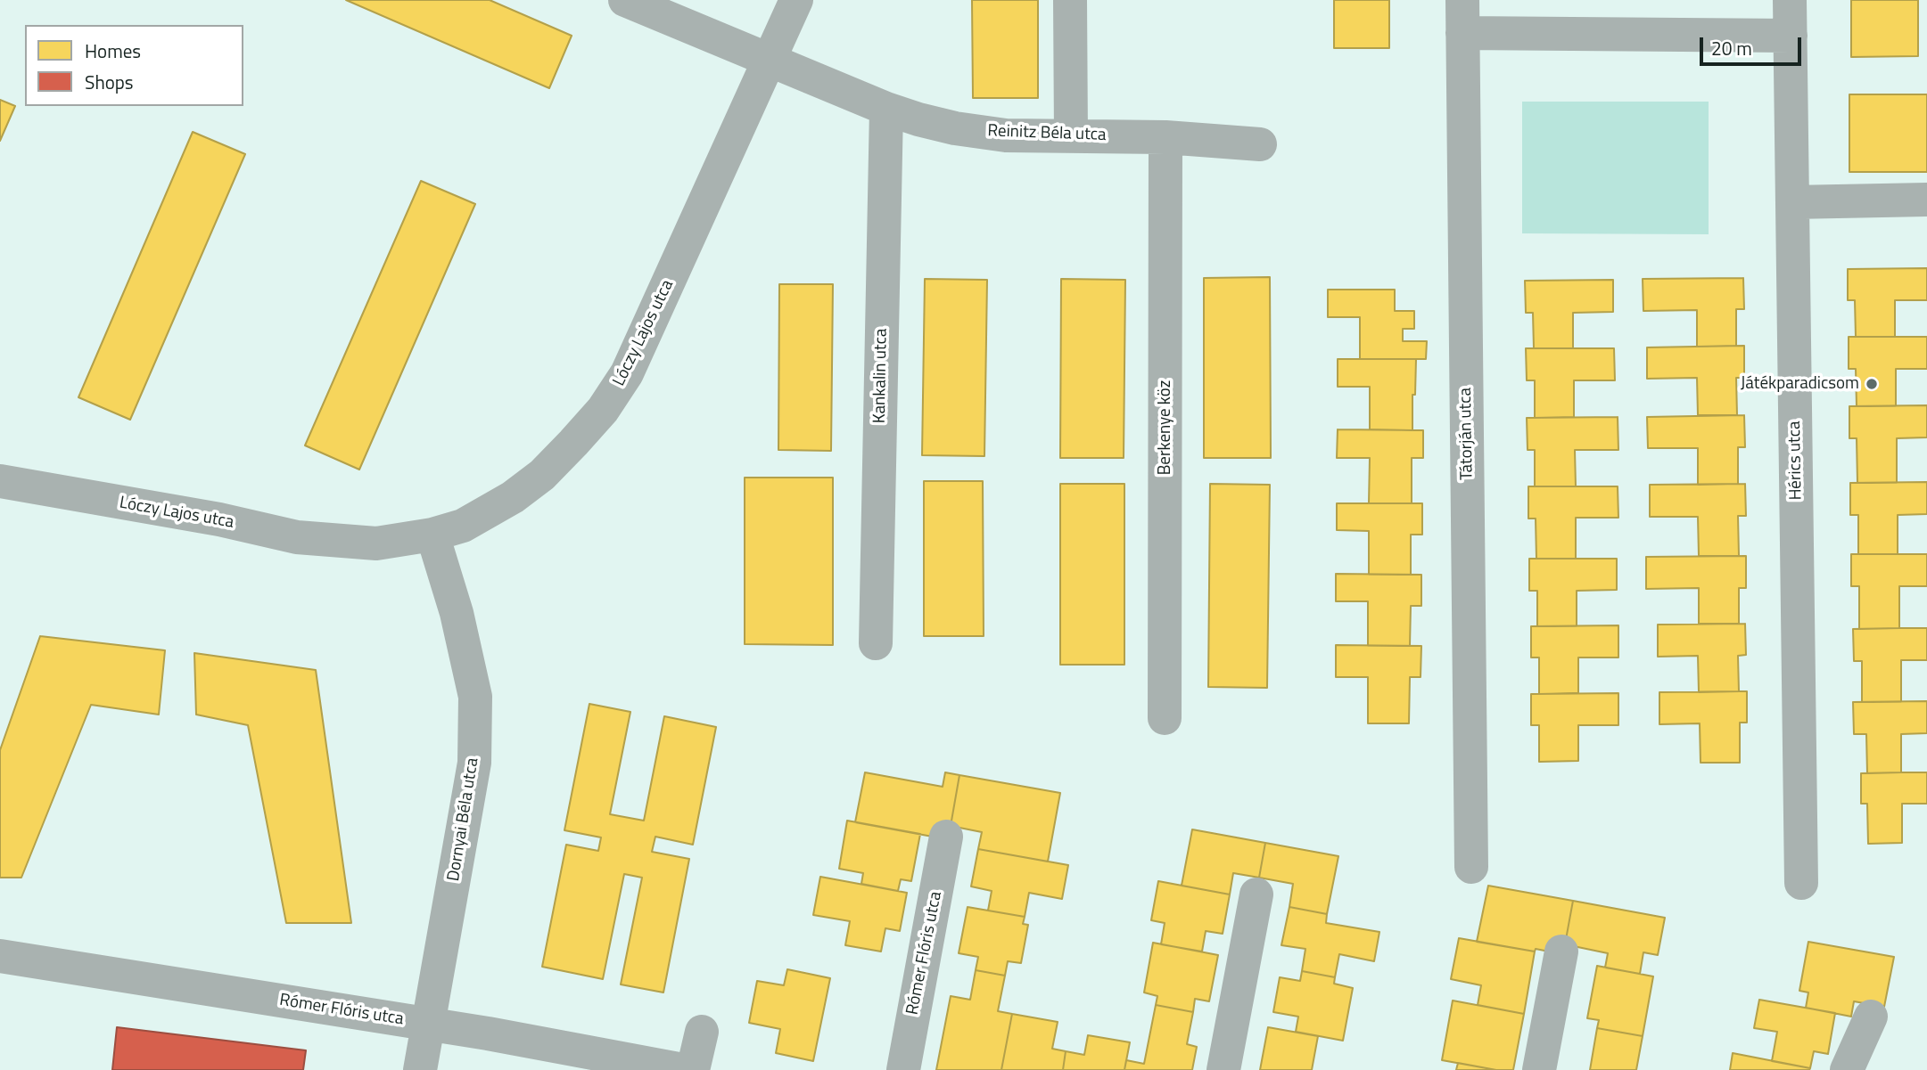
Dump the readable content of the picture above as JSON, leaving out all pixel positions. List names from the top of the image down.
{
  "streets": {
    "street": [
      "Reinitz Béla utca",
      "Lóczy Lajos utca",
      "Kankalin utca",
      "Berkenye köz",
      "Tátorján utca",
      "Hérics utca",
      "Dornyai Béla utca",
      "Rómer Flóris utca"
    ]
  },
  "crossings": [
    ["Reinitz Béla utca", "Lóczy Lajos utca"],
    ["Reinitz Béla utca", "Kankalin utca"],
    ["Reinitz Béla utca", "Berkenye köz"],
    ["Lóczy Lajos utca", "Dornyai Béla utca"],
    ["Dornyai Béla utca", "Rómer Flóris utca"]
  ],
  "places": ["Játékparadicsom"],
  "legend": ["Homes", "Shops"],
  "scale_bar": "20 m"
}
